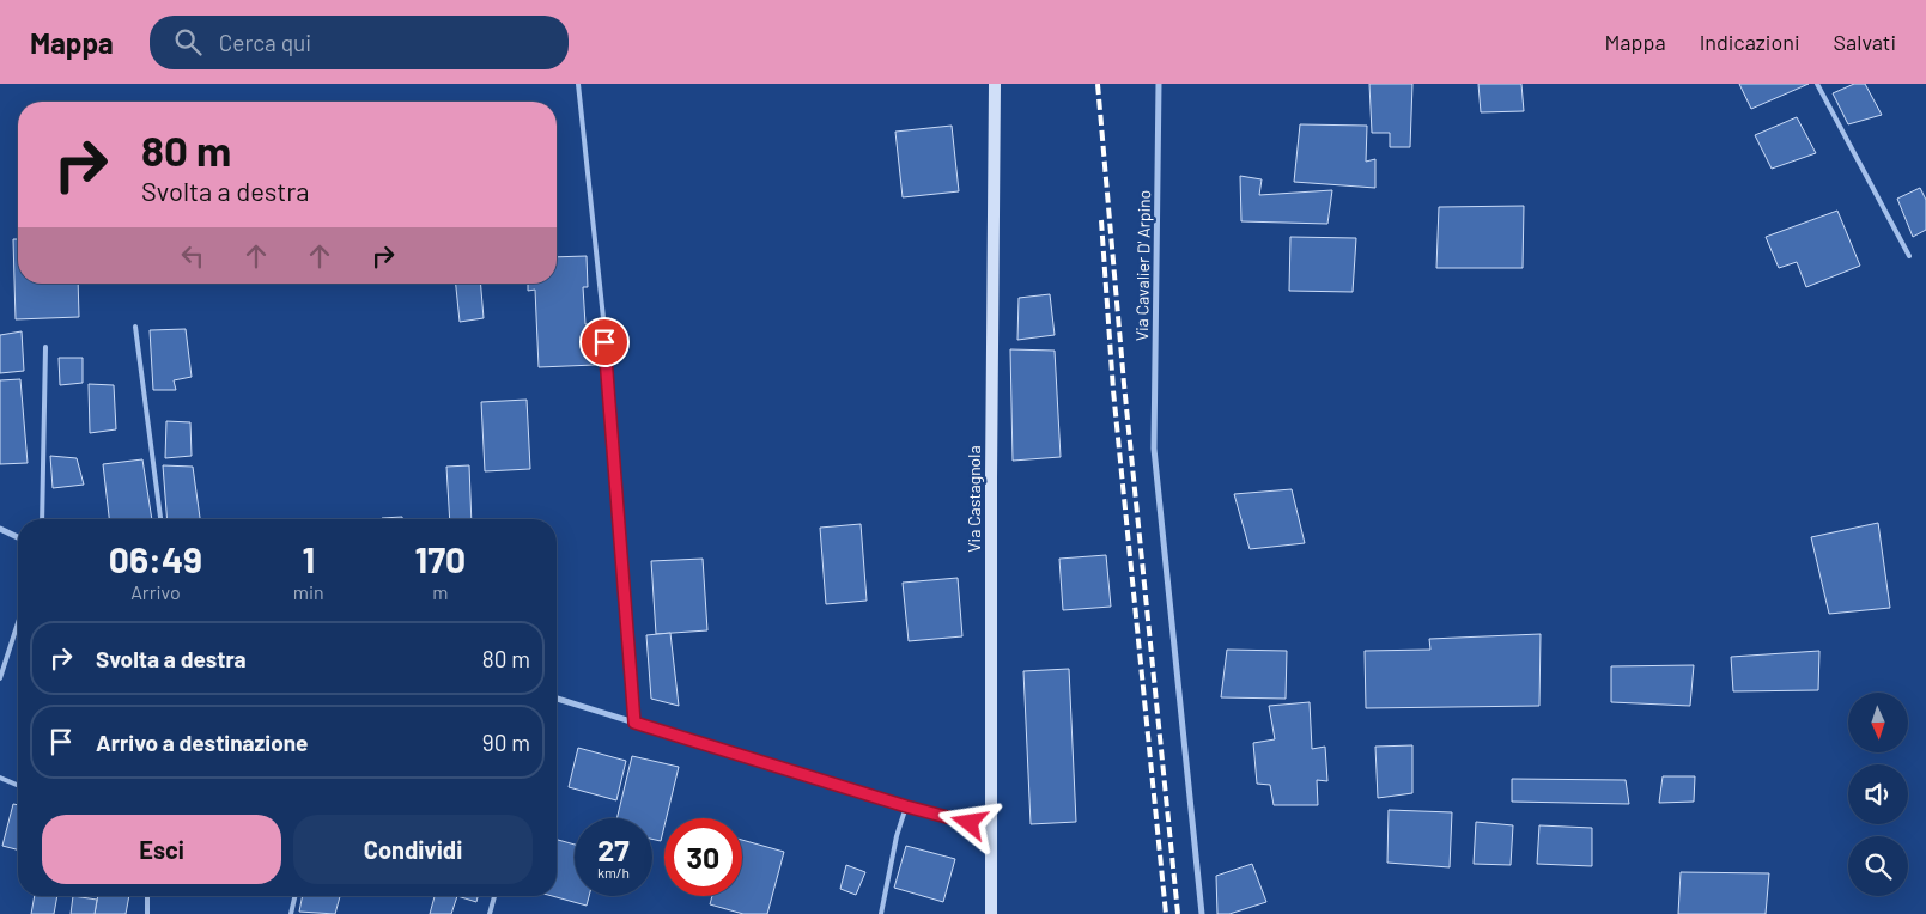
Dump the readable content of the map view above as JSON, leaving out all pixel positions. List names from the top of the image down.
{
  "streets": {
    "main road": ["Via Castagnola"],
    "street": ["Via Cavalier D' Arpino"]
  },
  "north": "bottom",
  "page": {
    "header": "Mappa",
    "search": "Cerca qui",
    "nav": ["Mappa", "Indicazioni", "Salvati"],
    "turn": ["80 m", "Svolta a destra"],
    "eta": [
      "06:49",
      "Arrivo",
      "1",
      "min",
      "170",
      "m"
    ],
    "list": [
      {
        "name": "Svolta a destra",
        "value": "80 m"
      },
      {
        "name": "Arrivo a destinazione",
        "value": "90 m"
      }
    ],
    "buttons": ["Esci", "Condividi"],
    "speed": "27 km/h",
    "limit": "30"
  }
}
